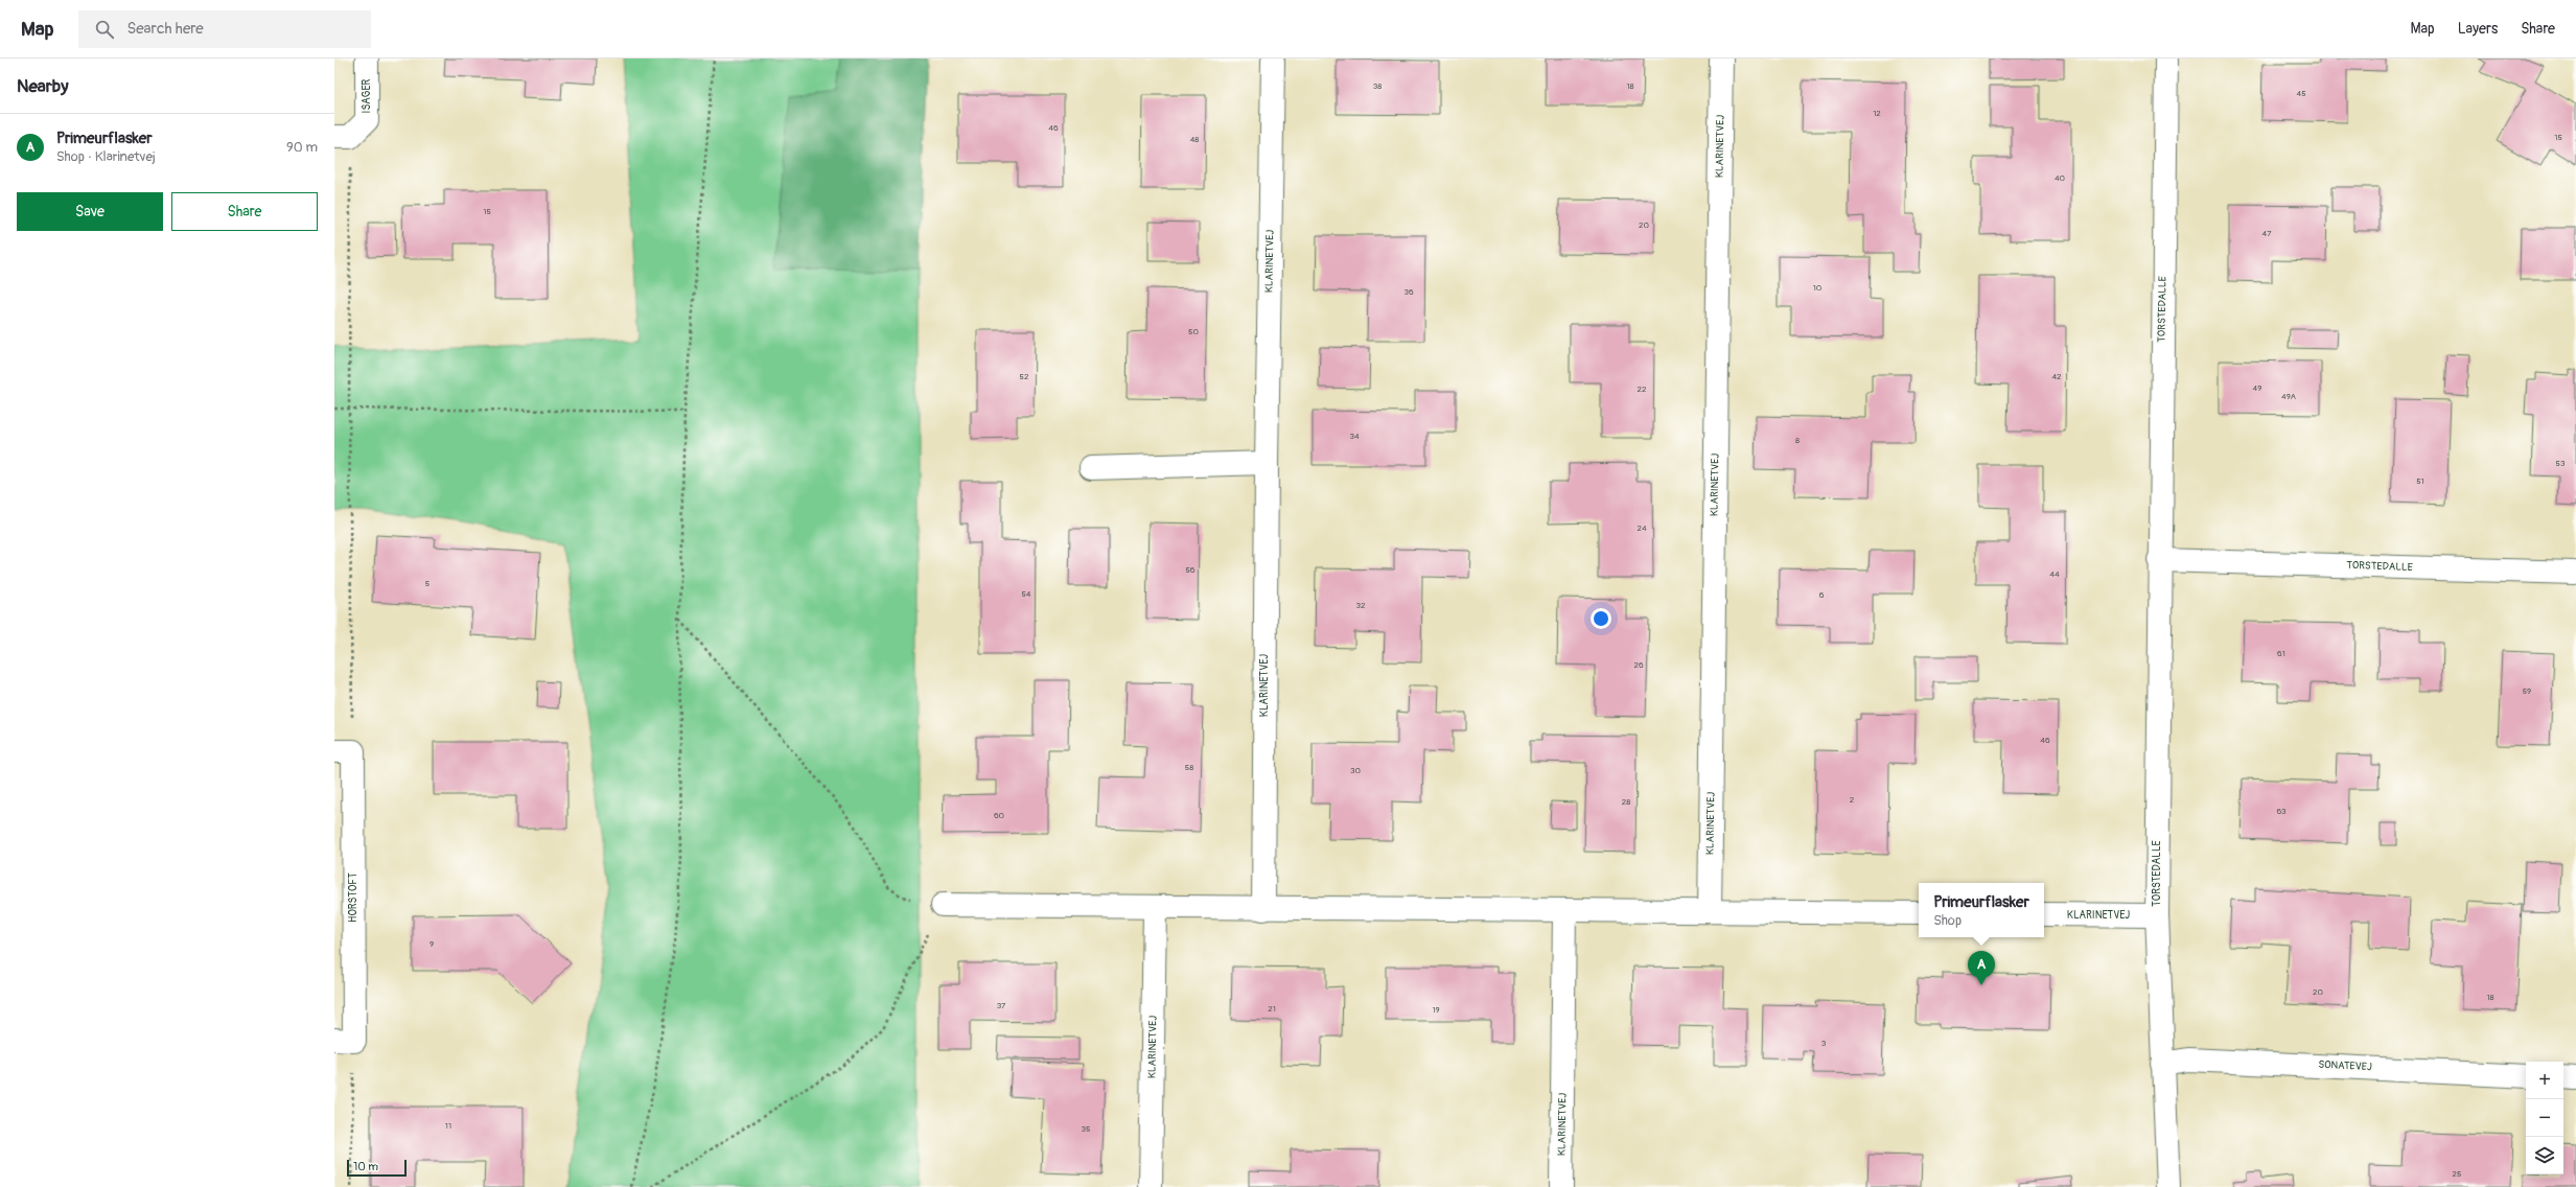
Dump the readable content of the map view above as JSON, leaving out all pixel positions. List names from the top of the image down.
{
  "streets": {
    "street": [
      "ISAGER",
      "KLARINETVEJ",
      "TORSTEDALLE",
      "HORSTOFT",
      "SONATEVEJ"
    ]
  },
  "crossings": [
    ["KLARINETVEJ", "TORSTEDALLE"],
    ["TORSTEDALLE", "SONATEVEJ"]
  ],
  "house_numbers": [
    "38",
    "18",
    "45",
    "12",
    "46",
    "15",
    "48",
    "40",
    "15",
    "20",
    "47",
    "10",
    "36",
    "50",
    "52",
    "42",
    "49",
    "22",
    "49A",
    "34",
    "8",
    "53",
    "51",
    "24",
    "56",
    "44",
    "5",
    "54",
    "6",
    "32",
    "61",
    "26",
    "59",
    "46",
    "58",
    "30",
    "2",
    "28",
    "63",
    "60",
    "9",
    "20",
    "18",
    "37",
    "21",
    "19",
    "3",
    "11",
    "35",
    "25"
  ],
  "scale_bar": "10 m",
  "page": {
    "header": "Map",
    "search": "Search here",
    "nav": ["Map", "Layers", "Share"],
    "heading": "Nearby",
    "list": [
      {
        "mark": "A",
        "name": "Primeurflasker",
        "note": "Shop · Klarinetvej",
        "value": "90 m"
      }
    ],
    "buttons": ["Save", "Share"],
    "popup": ["Primeurflasker", "Shop"],
    "pins": "A",
    "map_buttons": ["+", "−"],
    "scale": "10 m"
  }
}
